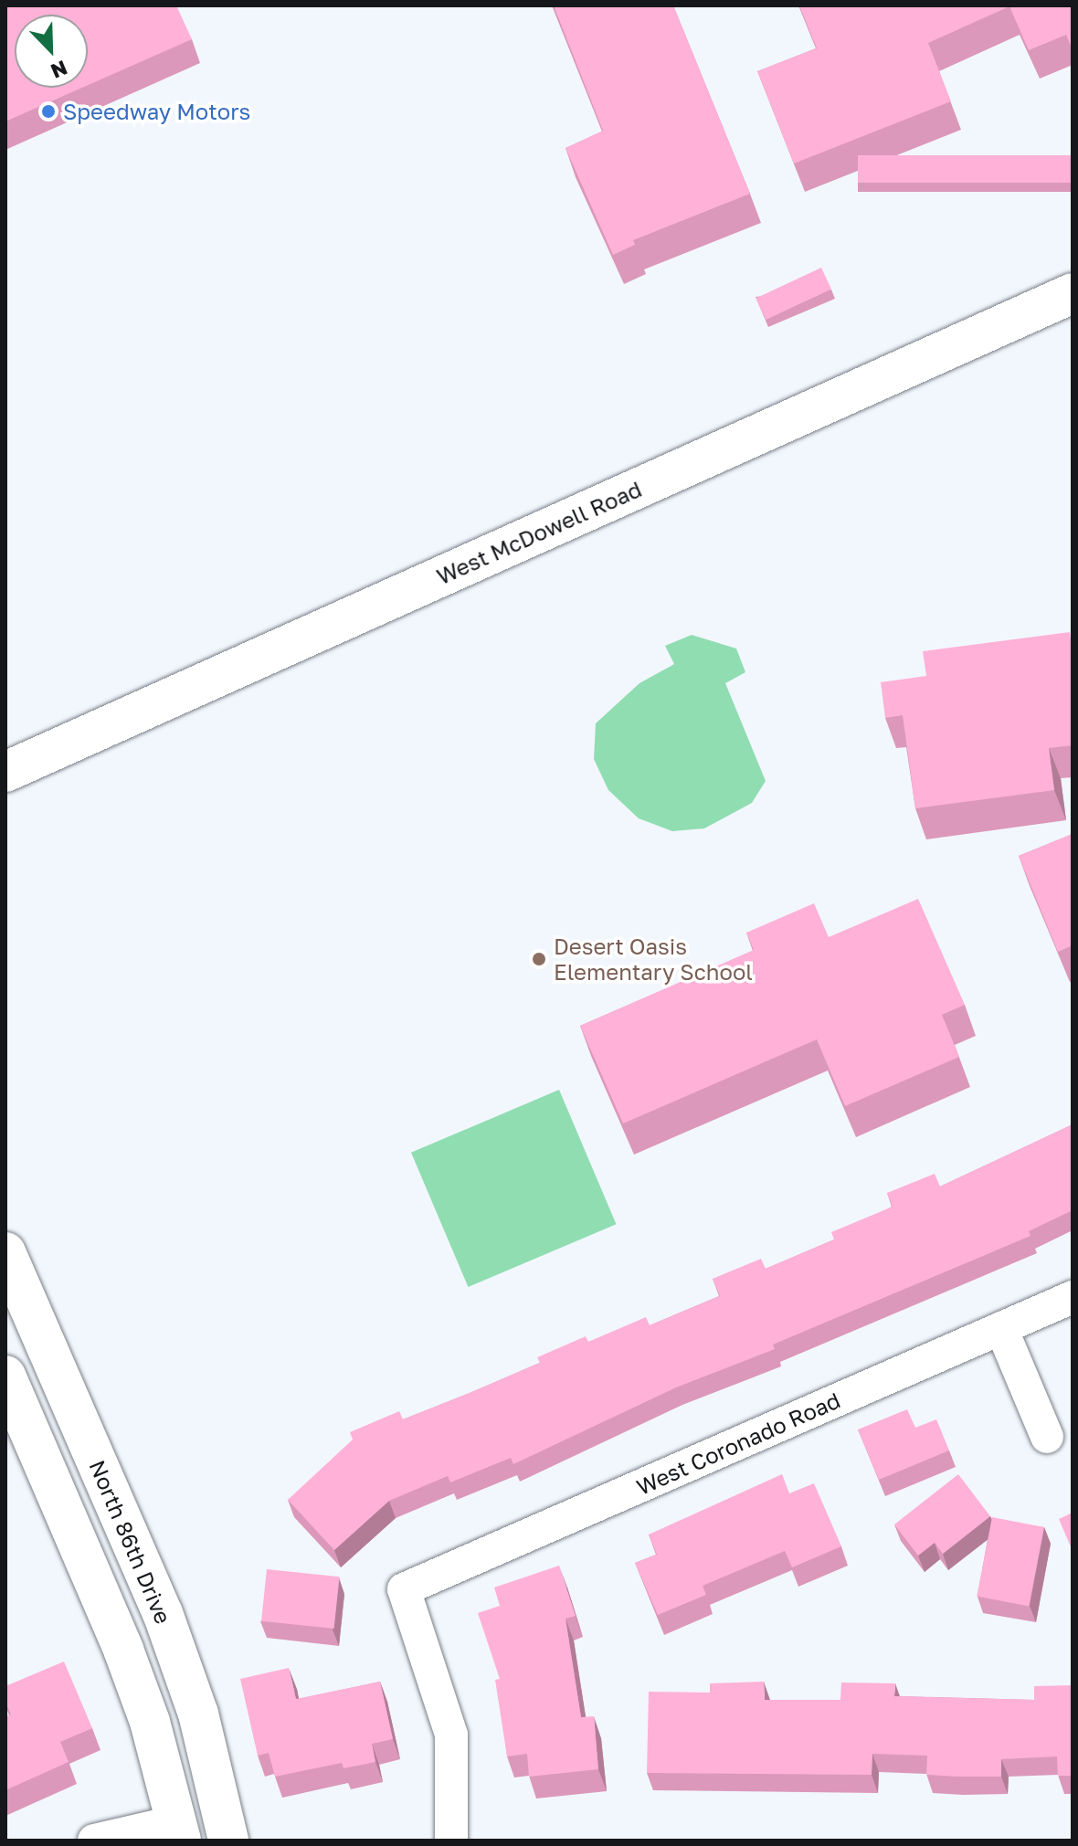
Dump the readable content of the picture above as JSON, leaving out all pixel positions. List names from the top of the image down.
{
  "streets": {
    "street": ["West McDowell Road", "West Coronado Road", "North 86th Drive"]
  },
  "places": ["Speedway Motors", "Desert Oasis Elementary School"],
  "north": "bottom right"
}
